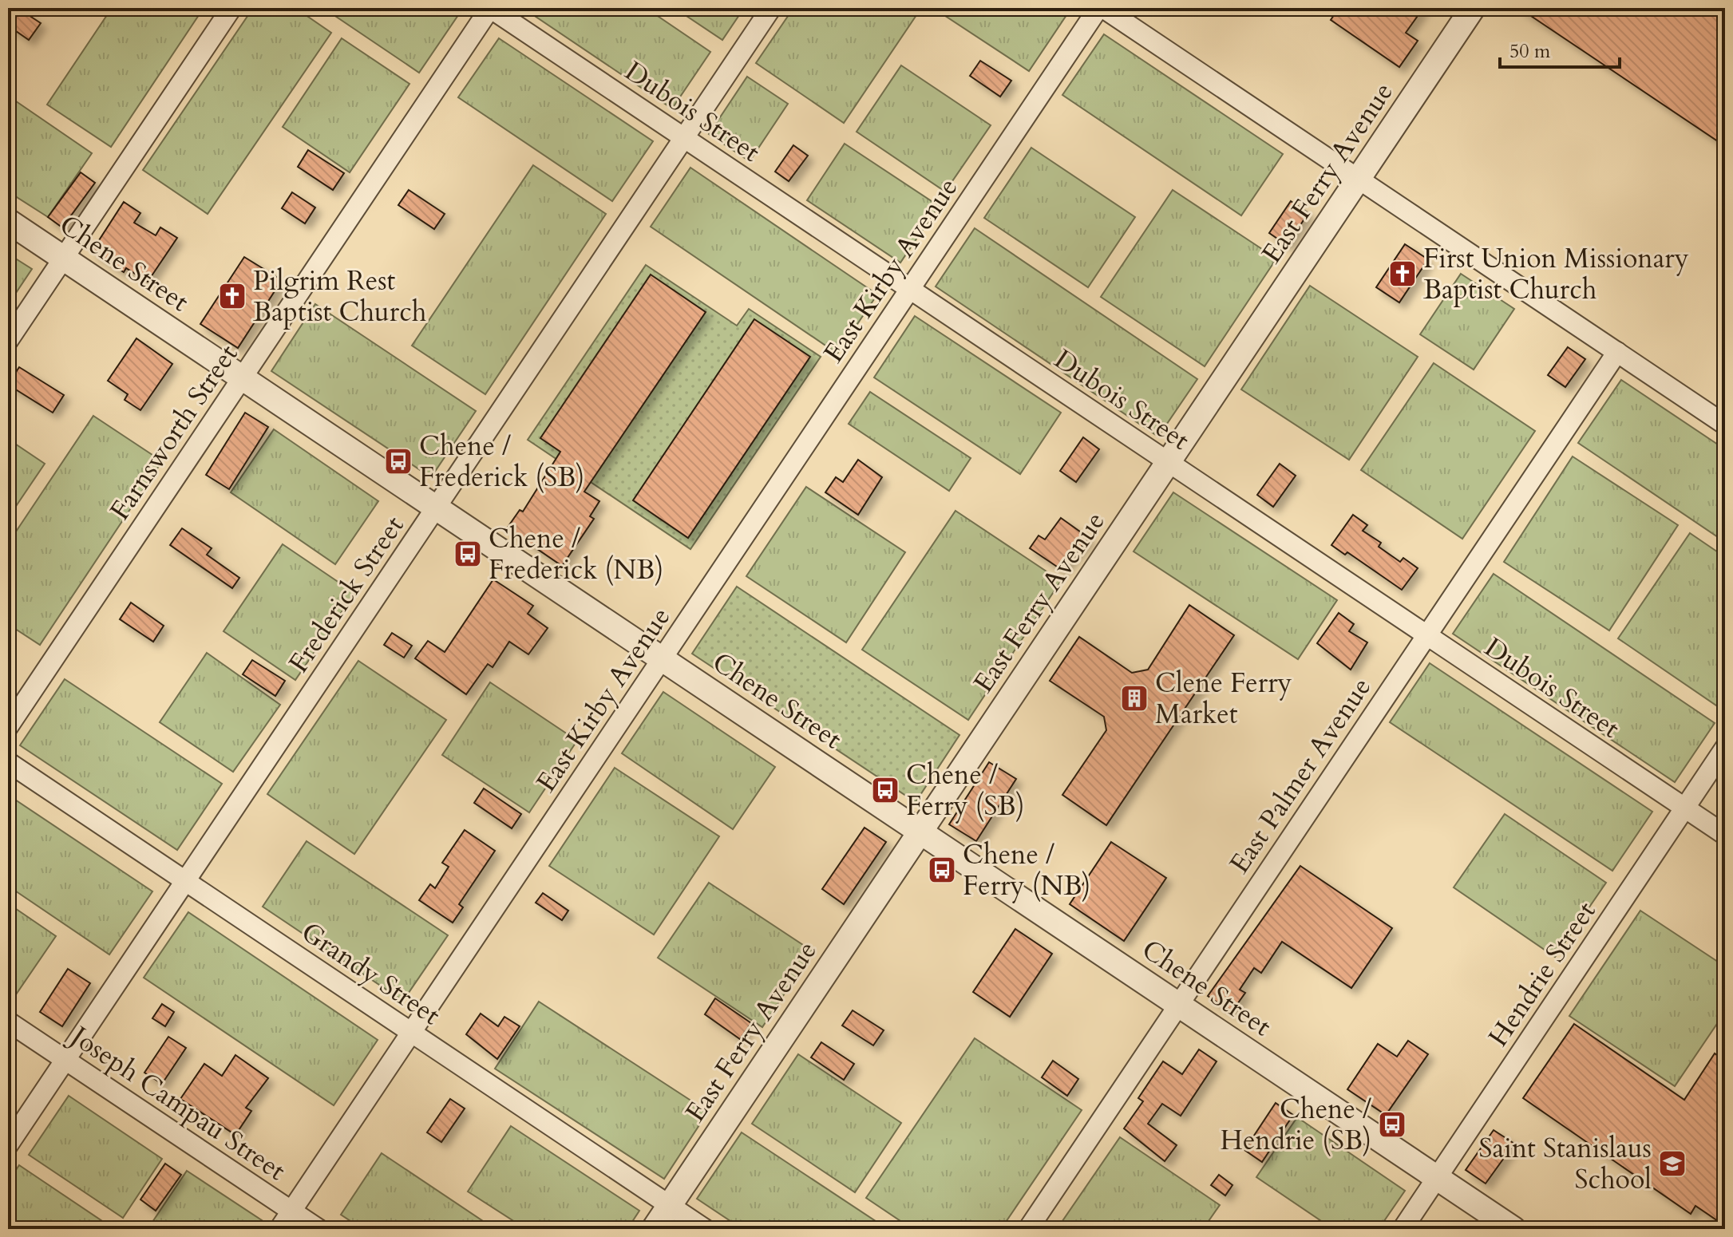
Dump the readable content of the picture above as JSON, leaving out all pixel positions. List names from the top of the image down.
{
  "streets": {
    "street": [
      "Dubois Street",
      "East Ferry Avenue",
      "Chene Street",
      "East Kirby Avenue",
      "Farnsworth Street",
      "Frederick Street",
      "East Palmer Avenue",
      "Grandy Street",
      "Hendrie Street",
      "Joseph Campau Street"
    ]
  },
  "crossings": [
    ["Dubois Street", "East Ferry Avenue"],
    ["Dubois Street", "East Kirby Avenue"],
    ["Dubois Street", "Farnsworth Street"],
    ["Dubois Street", "Frederick Street"],
    ["Dubois Street", "East Palmer Avenue"],
    ["Dubois Street", "Hendrie Street"],
    ["East Ferry Avenue", "Chene Street"],
    ["East Ferry Avenue", "Grandy Street"],
    ["Chene Street", "East Kirby Avenue"],
    ["Chene Street", "Farnsworth Street"],
    ["Chene Street", "Frederick Street"],
    ["Chene Street", "East Palmer Avenue"],
    ["Chene Street", "Hendrie Street"],
    ["East Kirby Avenue", "Grandy Street"],
    ["East Kirby Avenue", "Joseph Campau Street"],
    ["Frederick Street", "Grandy Street"],
    ["Frederick Street", "Joseph Campau Street"]
  ],
  "places": {
    "church": ["First Union Missionary Baptist Church", "Pilgrim Rest Baptist Church"],
    "bus stop": [
      "Chene / Frederick (SB)",
      "Chene / Frederick (NB)",
      "Chene / Ferry (SB)",
      "Chene / Ferry (NB)",
      "Chene / Hendrie (SB)"
    ],
    "building": ["Clene Ferry Market"],
    "school or university": ["Saint Stanislaus School"]
  },
  "scale_bar": "50 m"
}
